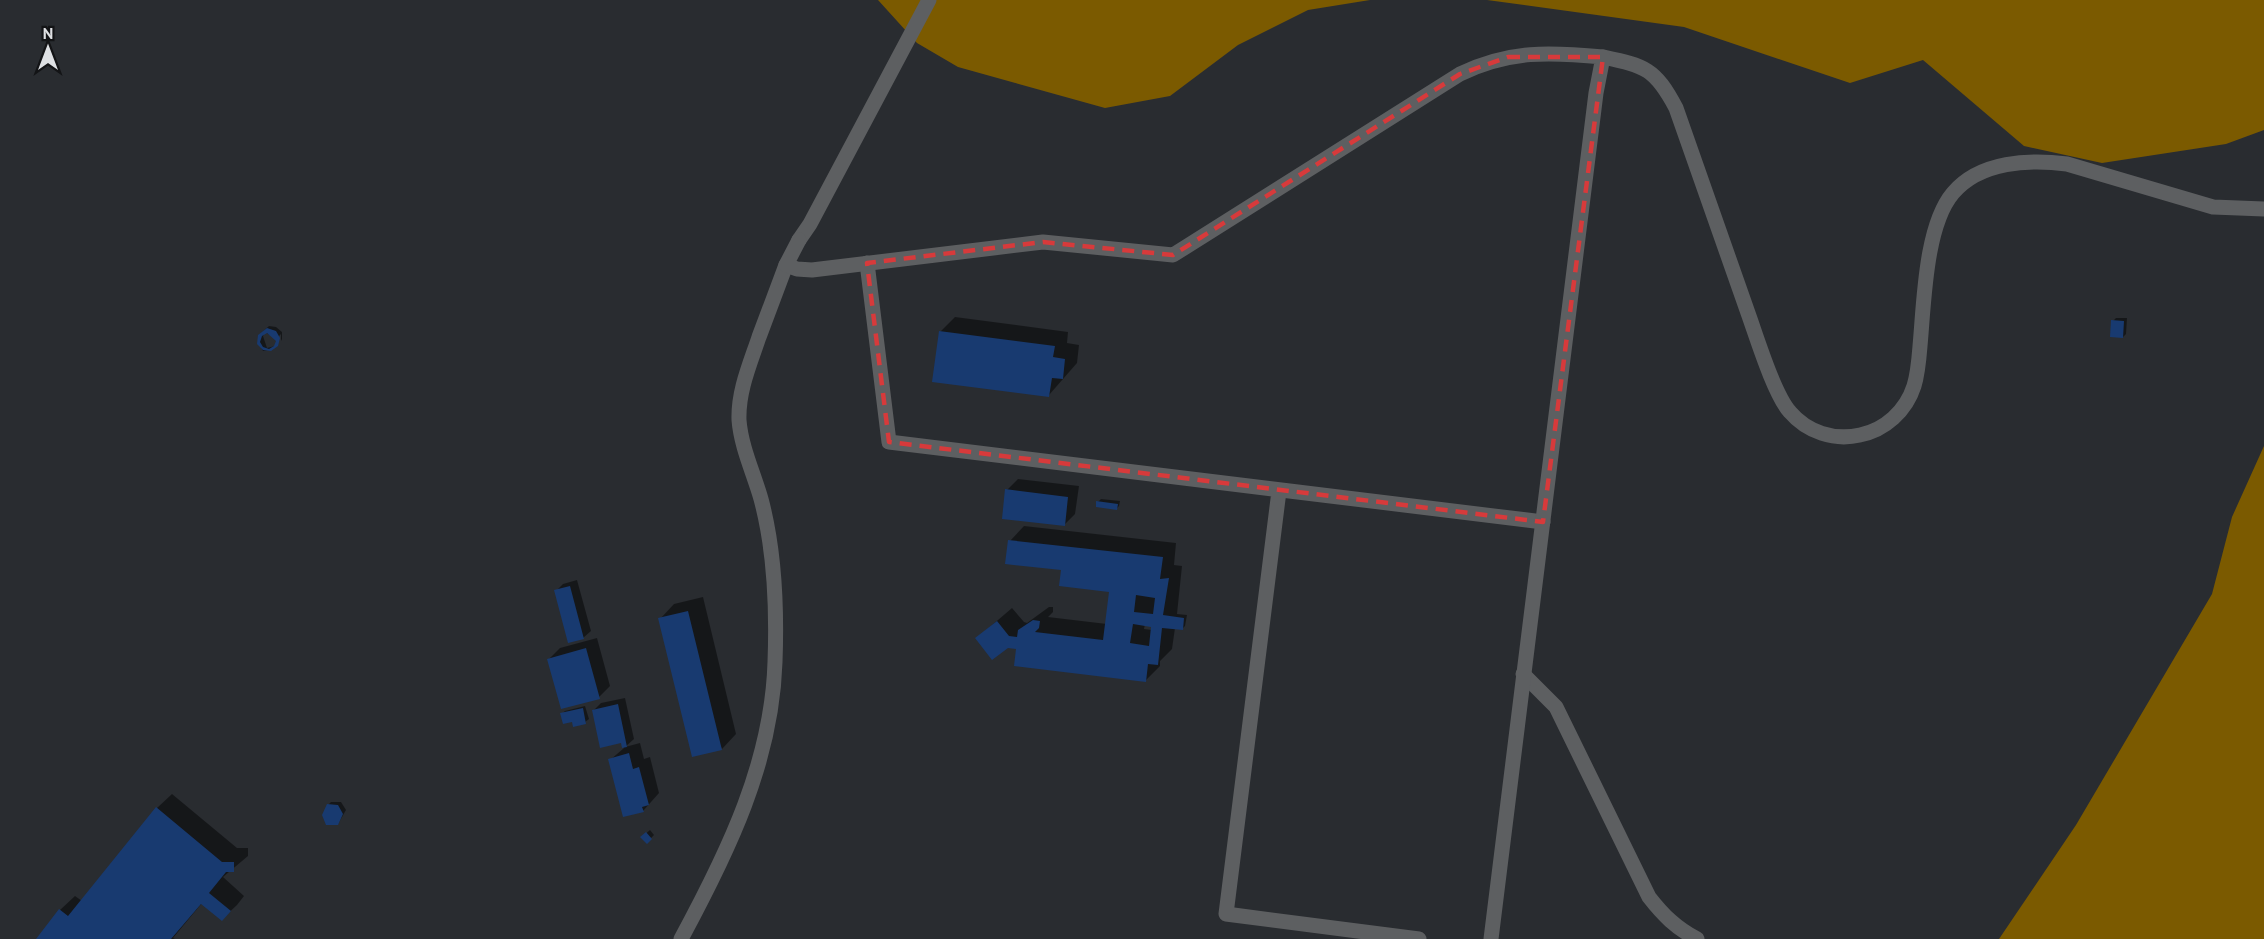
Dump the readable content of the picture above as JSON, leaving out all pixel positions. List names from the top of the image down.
{
  "north": "top"
}
